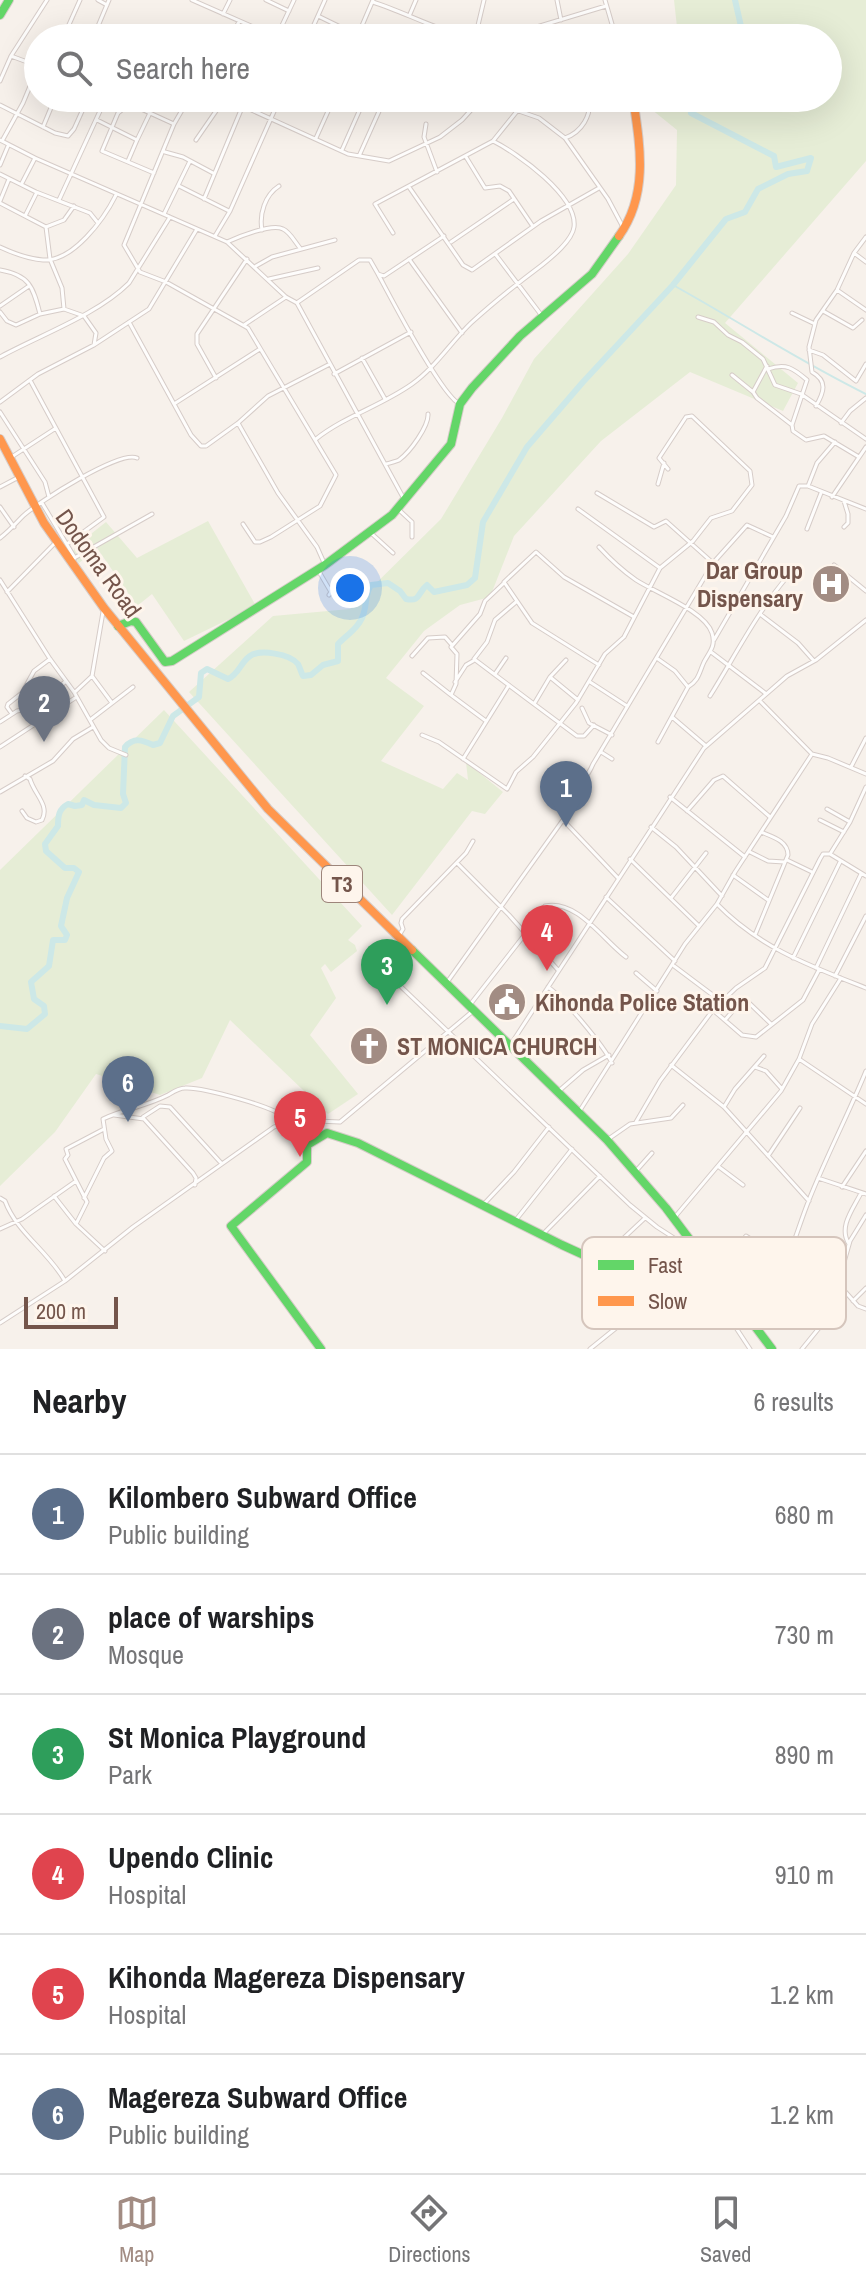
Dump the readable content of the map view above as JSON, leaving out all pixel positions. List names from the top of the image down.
{
  "streets": {
    "main road": ["Dodoma Road", "T3"]
  },
  "crossings": [
    ["Dodoma Road", "T3"]
  ],
  "places": {
    "hospital": ["Dar Group Dispensary"],
    "public building": ["Kihonda Police Station"],
    "church": ["ST MONICA CHURCH"]
  },
  "legend": ["Fast", "Slow"],
  "scale_bar": "200 m",
  "page": {
    "search": "Search here",
    "pins": [
      "2",
      "1",
      "4",
      "3",
      "6",
      "5"
    ],
    "scale": "200 m",
    "heading": ["Nearby", "6 results"],
    "list": [
      {
        "mark": "1",
        "name": "Kilombero Subward Office",
        "note": "Public building",
        "value": "680 m"
      },
      {
        "mark": "2",
        "name": "place of warships",
        "note": "Mosque",
        "value": "730 m"
      },
      {
        "mark": "3",
        "name": "St Monica Playground",
        "note": "Park",
        "value": "890 m"
      },
      {
        "mark": "4",
        "name": "Upendo Clinic",
        "note": "Hospital",
        "value": "910 m"
      },
      {
        "mark": "5",
        "name": "Kihonda Magereza Dispensary",
        "note": "Hospital",
        "value": "1.2 km"
      },
      {
        "mark": "6",
        "name": "Magereza Subward Office",
        "note": "Public building",
        "value": "1.2 km"
      }
    ],
    "nav": ["Map", "Directions", "Saved"]
  }
}
